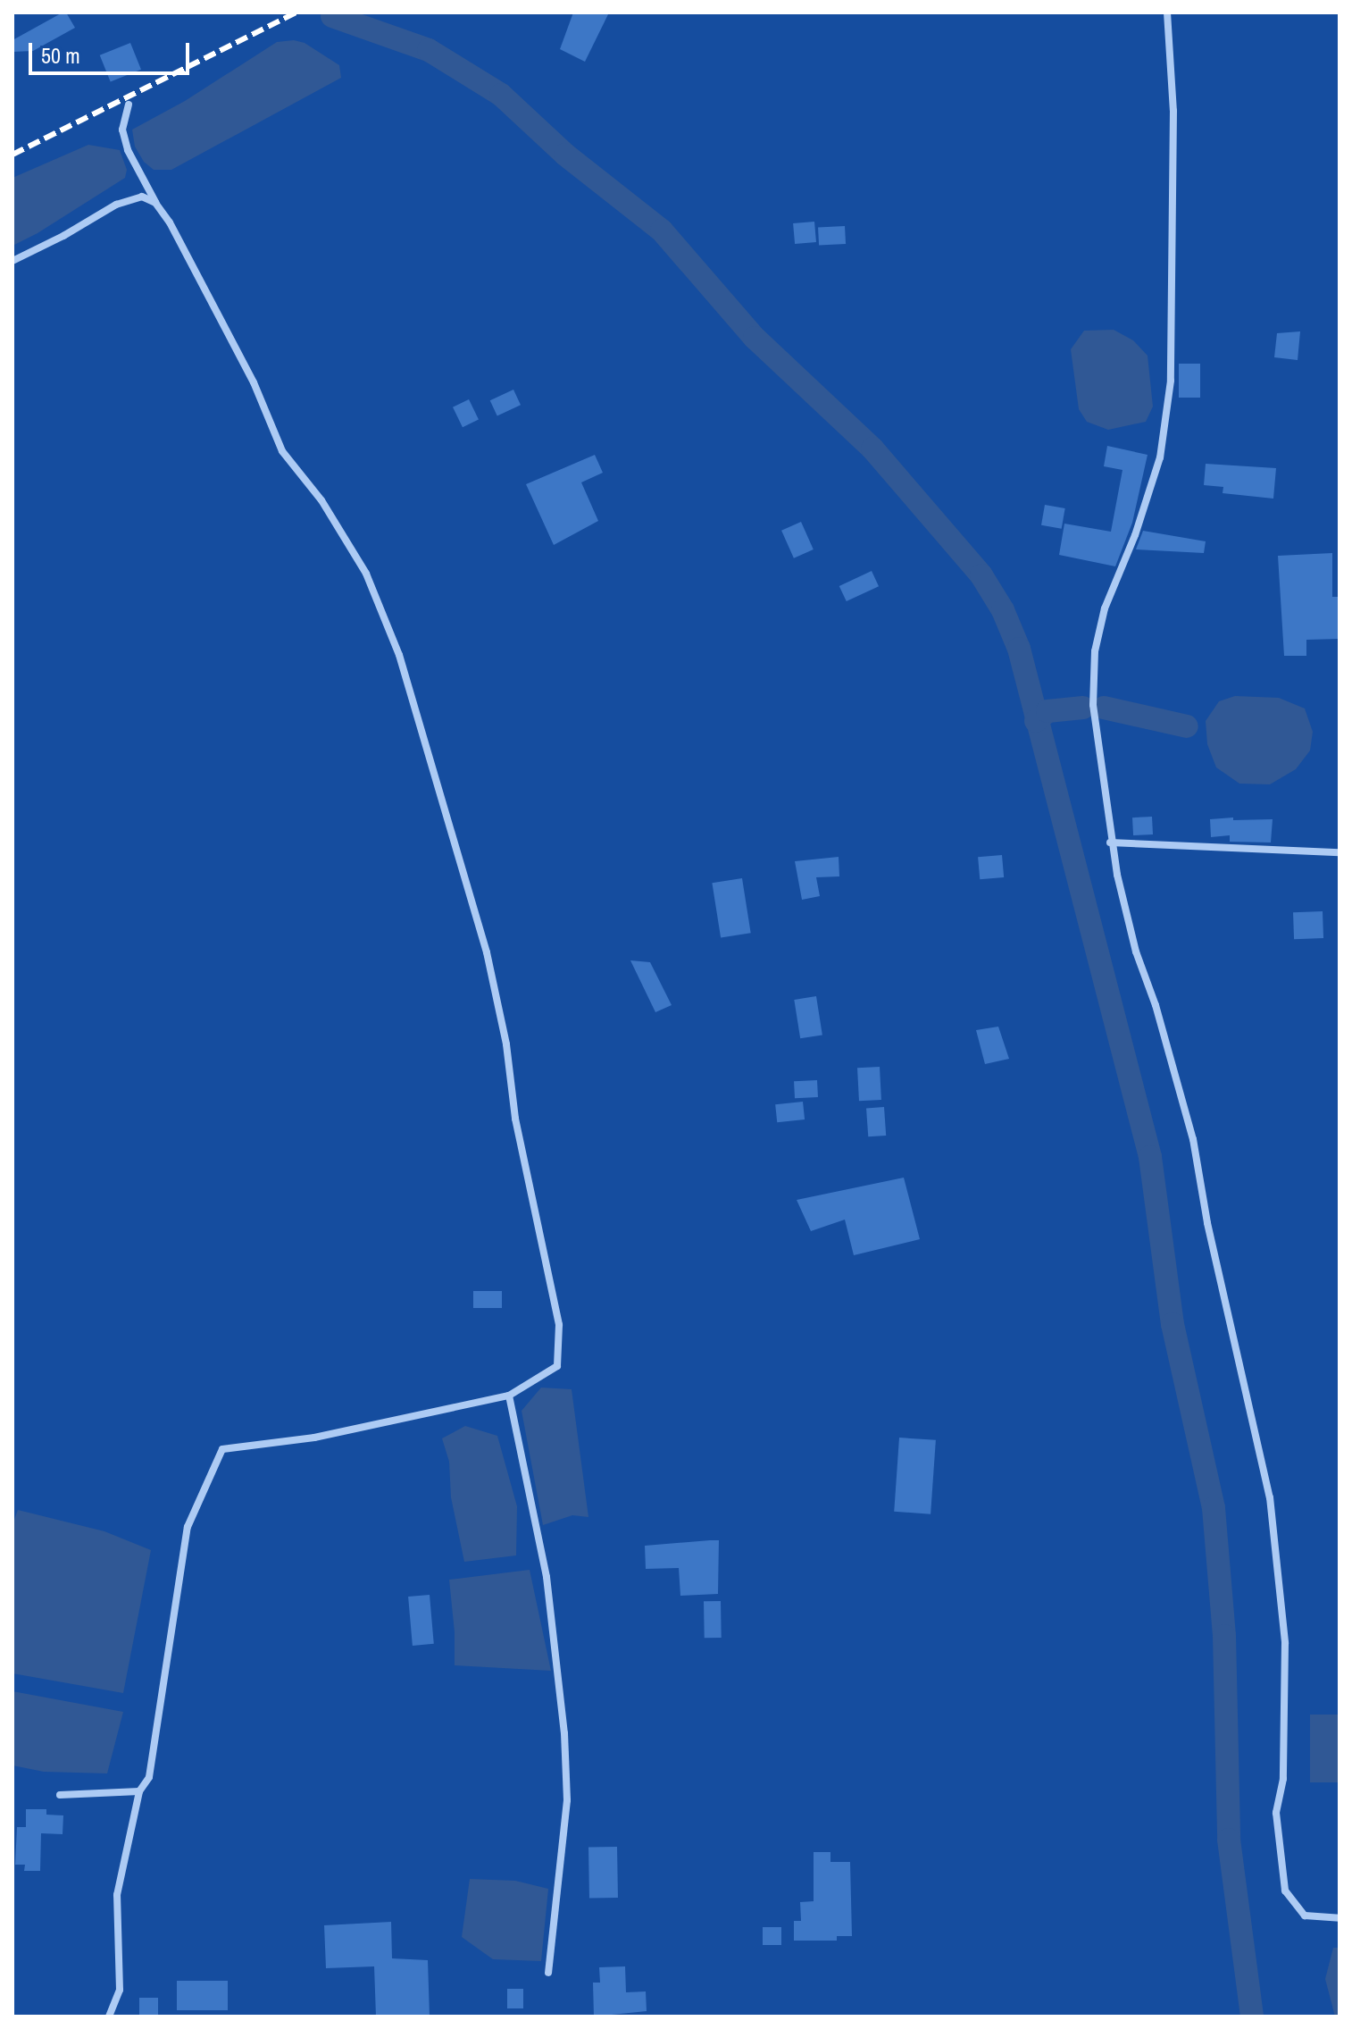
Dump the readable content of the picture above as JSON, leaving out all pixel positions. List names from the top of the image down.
{
  "scale_bar": "50 m"
}
